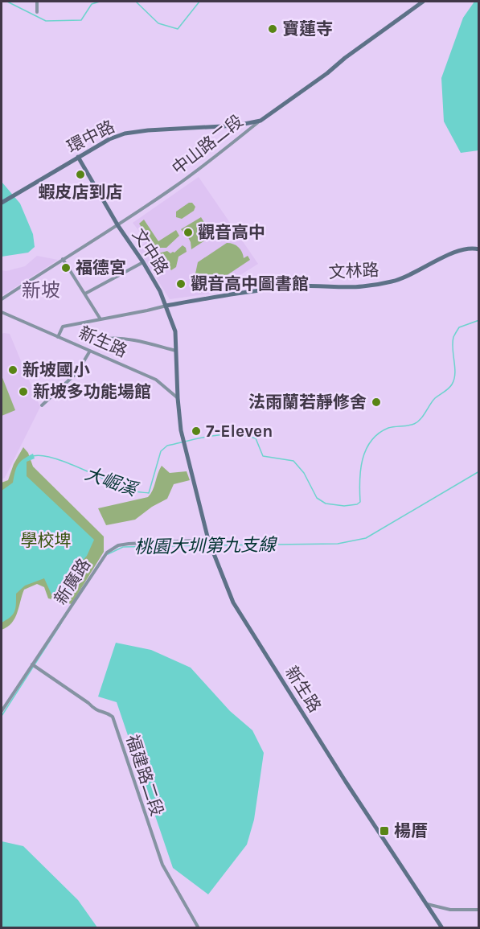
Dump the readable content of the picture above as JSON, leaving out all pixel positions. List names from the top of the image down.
{
  "streets": {
    "street": [
      "環中路",
      "中山路二段",
      "文中路",
      "文林路",
      "新生路",
      "新廣路",
      "福建路二段"
    ]
  },
  "crossings": [
    ["環中路", "中山路二段"],
    ["環中路", "文中路"],
    ["中山路二段", "文中路"],
    ["文中路", "文林路"],
    ["文中路", "新生路"],
    ["新生路", "新廣路"],
    ["新廣路", "福建路二段"]
  ],
  "districts": ["新坡"],
  "water": ["大崛溪", "桃園大圳第九支線"],
  "parks": ["學校埤"],
  "places": {
    "other": [
      "寶蓮寺",
      "蝦皮店到店",
      "觀音高中",
      "福德宮",
      "觀音高中圖書館",
      "新坡國小",
      "新坡多功能場館",
      "法雨蘭若靜修舍",
      "7-Eleven"
    ],
    "transit": ["楊厝"]
  }
}
